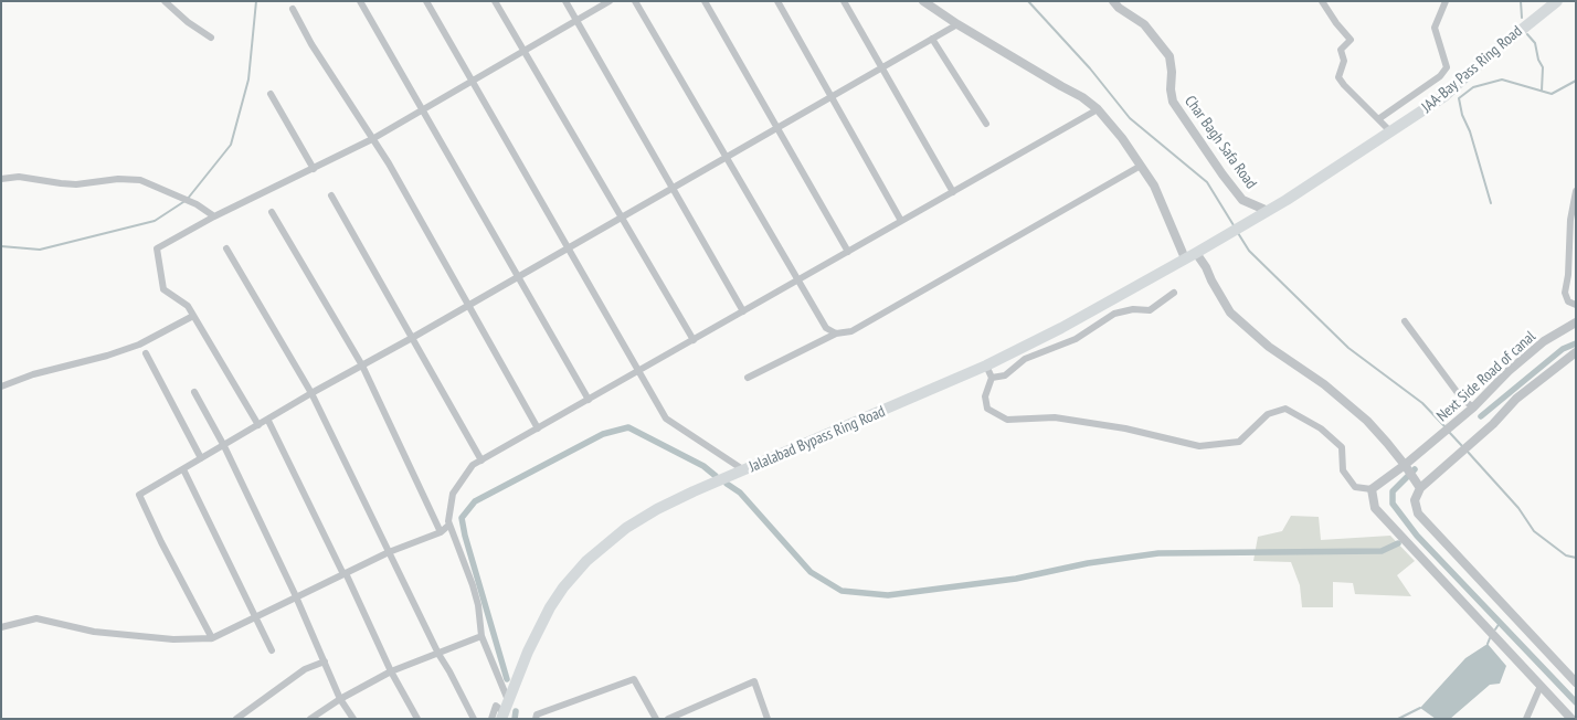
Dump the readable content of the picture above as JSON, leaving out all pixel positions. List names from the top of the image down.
{
  "streets": {
    "highway": ["JAA-Bay Pass Ring Road", "Jalalabad Bypass Ring Road"],
    "street": ["Char Bagh Safa Road", "Next Side Road of canal"]
  },
  "crossings": [
    ["JAA-Bay Pass Ring Road", "Char Bagh Safa Road"],
    ["JAA-Bay Pass Ring Road", "Jalalabad Bypass Ring Road"],
    ["Char Bagh Safa Road", "Jalalabad Bypass Ring Road"]
  ]
}
